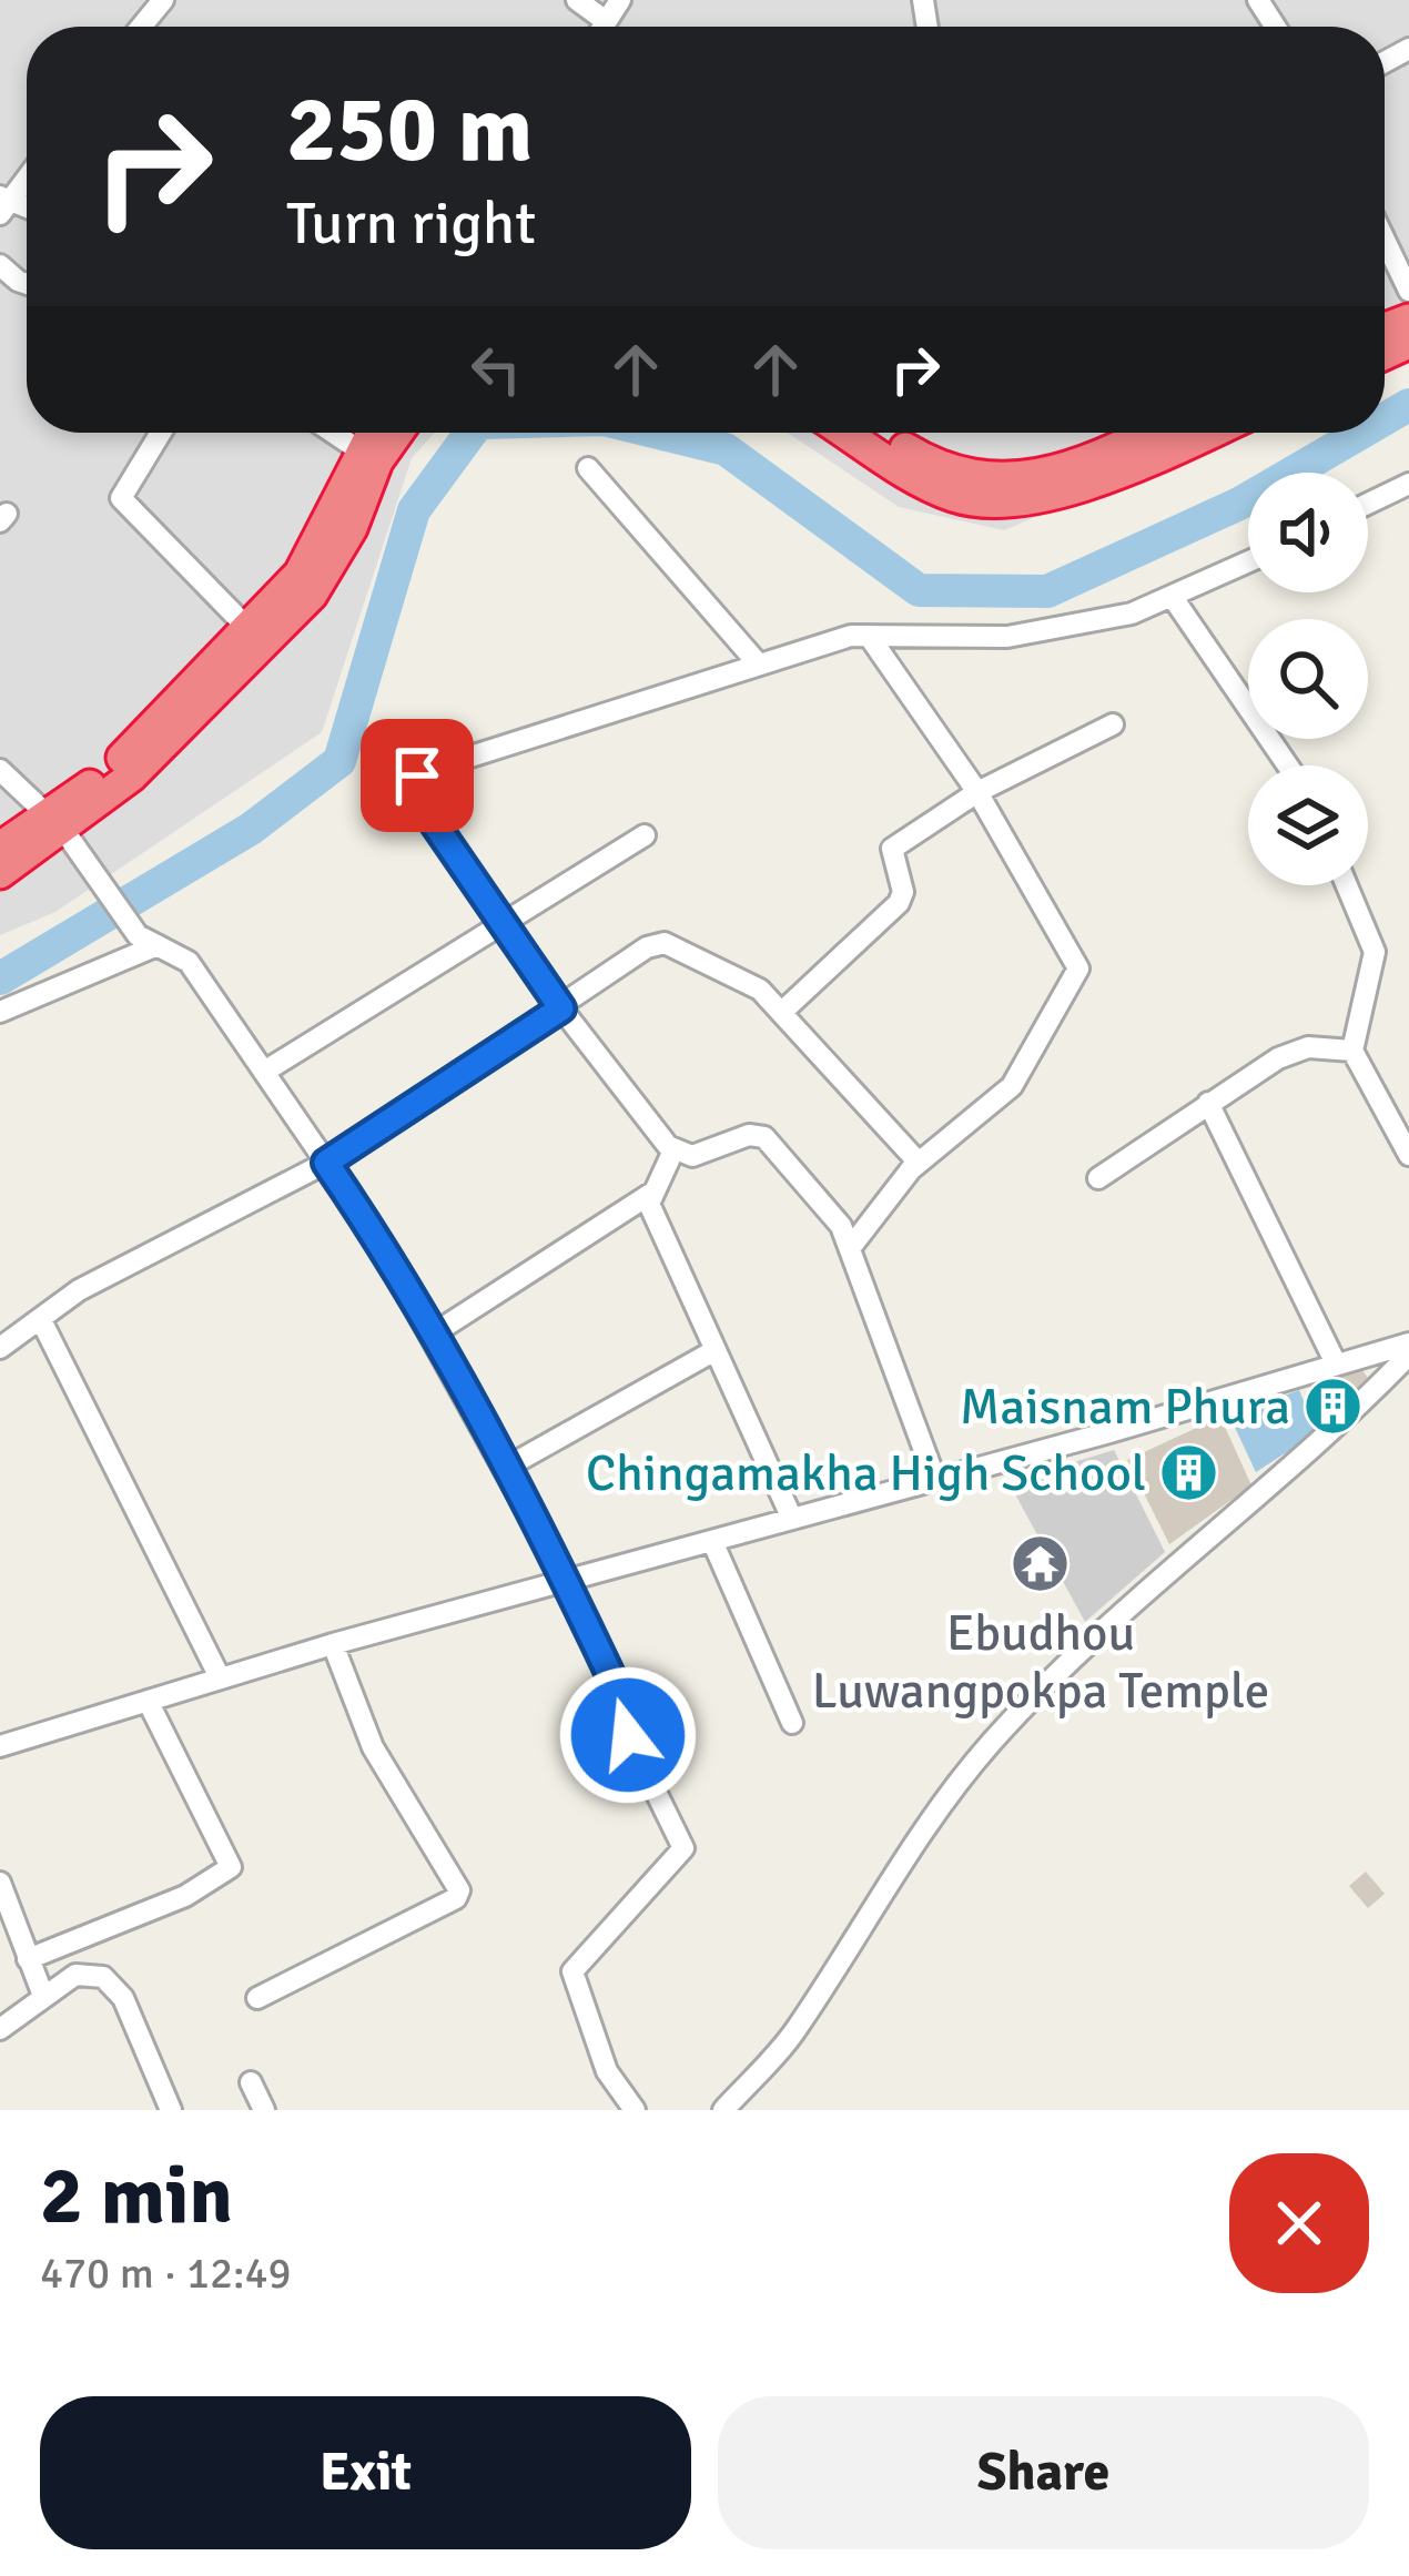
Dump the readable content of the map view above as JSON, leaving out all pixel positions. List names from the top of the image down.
{
  "places": {
    "building": ["Maisnam Phura", "Chingamakha High School"],
    "temple": ["Ebudhou Luwangpokpa Temple"]
  },
  "page": {
    "turn": ["250 m", "Turn right"],
    "heading": ["2 min", "470 m · 12:49"],
    "buttons": ["Exit", "Share"]
  }
}
